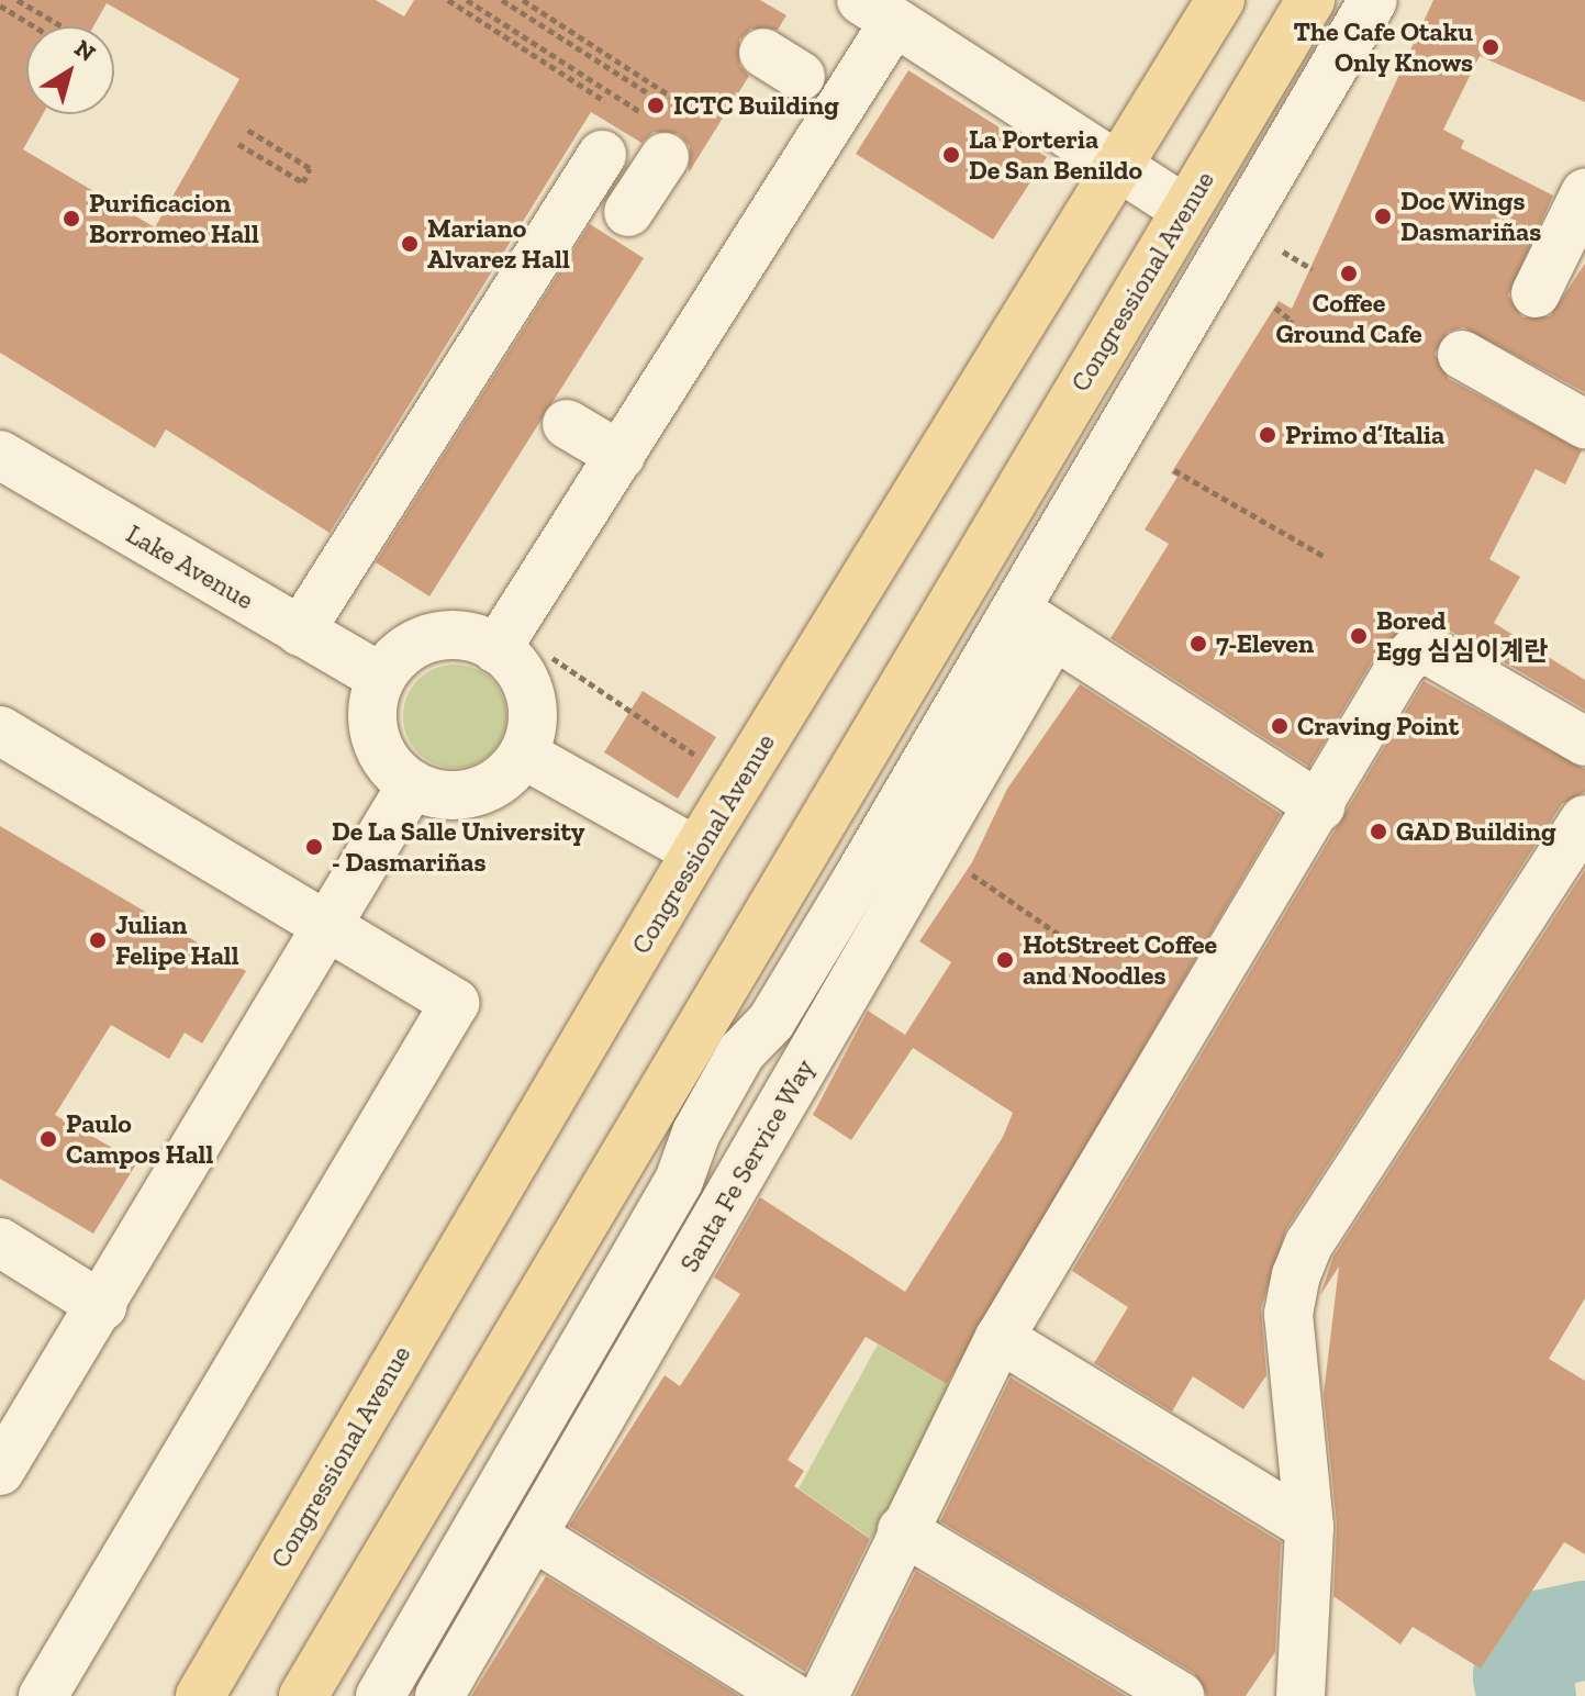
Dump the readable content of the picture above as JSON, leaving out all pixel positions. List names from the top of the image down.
{
  "streets": {
    "main road": ["Congressional Avenue"],
    "street": ["Lake Avenue", "Santa Fe Service Way"]
  },
  "places": [
    "The Cafe Otaku Only Knows",
    "ICTC Building",
    "La Porteria De San Benildo",
    "Doc Wings Dasmariñas",
    "Purificacion Borromeo Hall",
    "Mariano Alvarez Hall",
    "Coffee Ground Cafe",
    "Primo d’Italia",
    "Bored Egg 심심이계란",
    "7-Eleven",
    "Craving Point",
    "GAD Building",
    "De La Salle University - Dasmariñas",
    "Julian Felipe Hall",
    "HotStreet Coffee and Noodles",
    "Paulo Campos Hall"
  ],
  "north": "top right"
}
